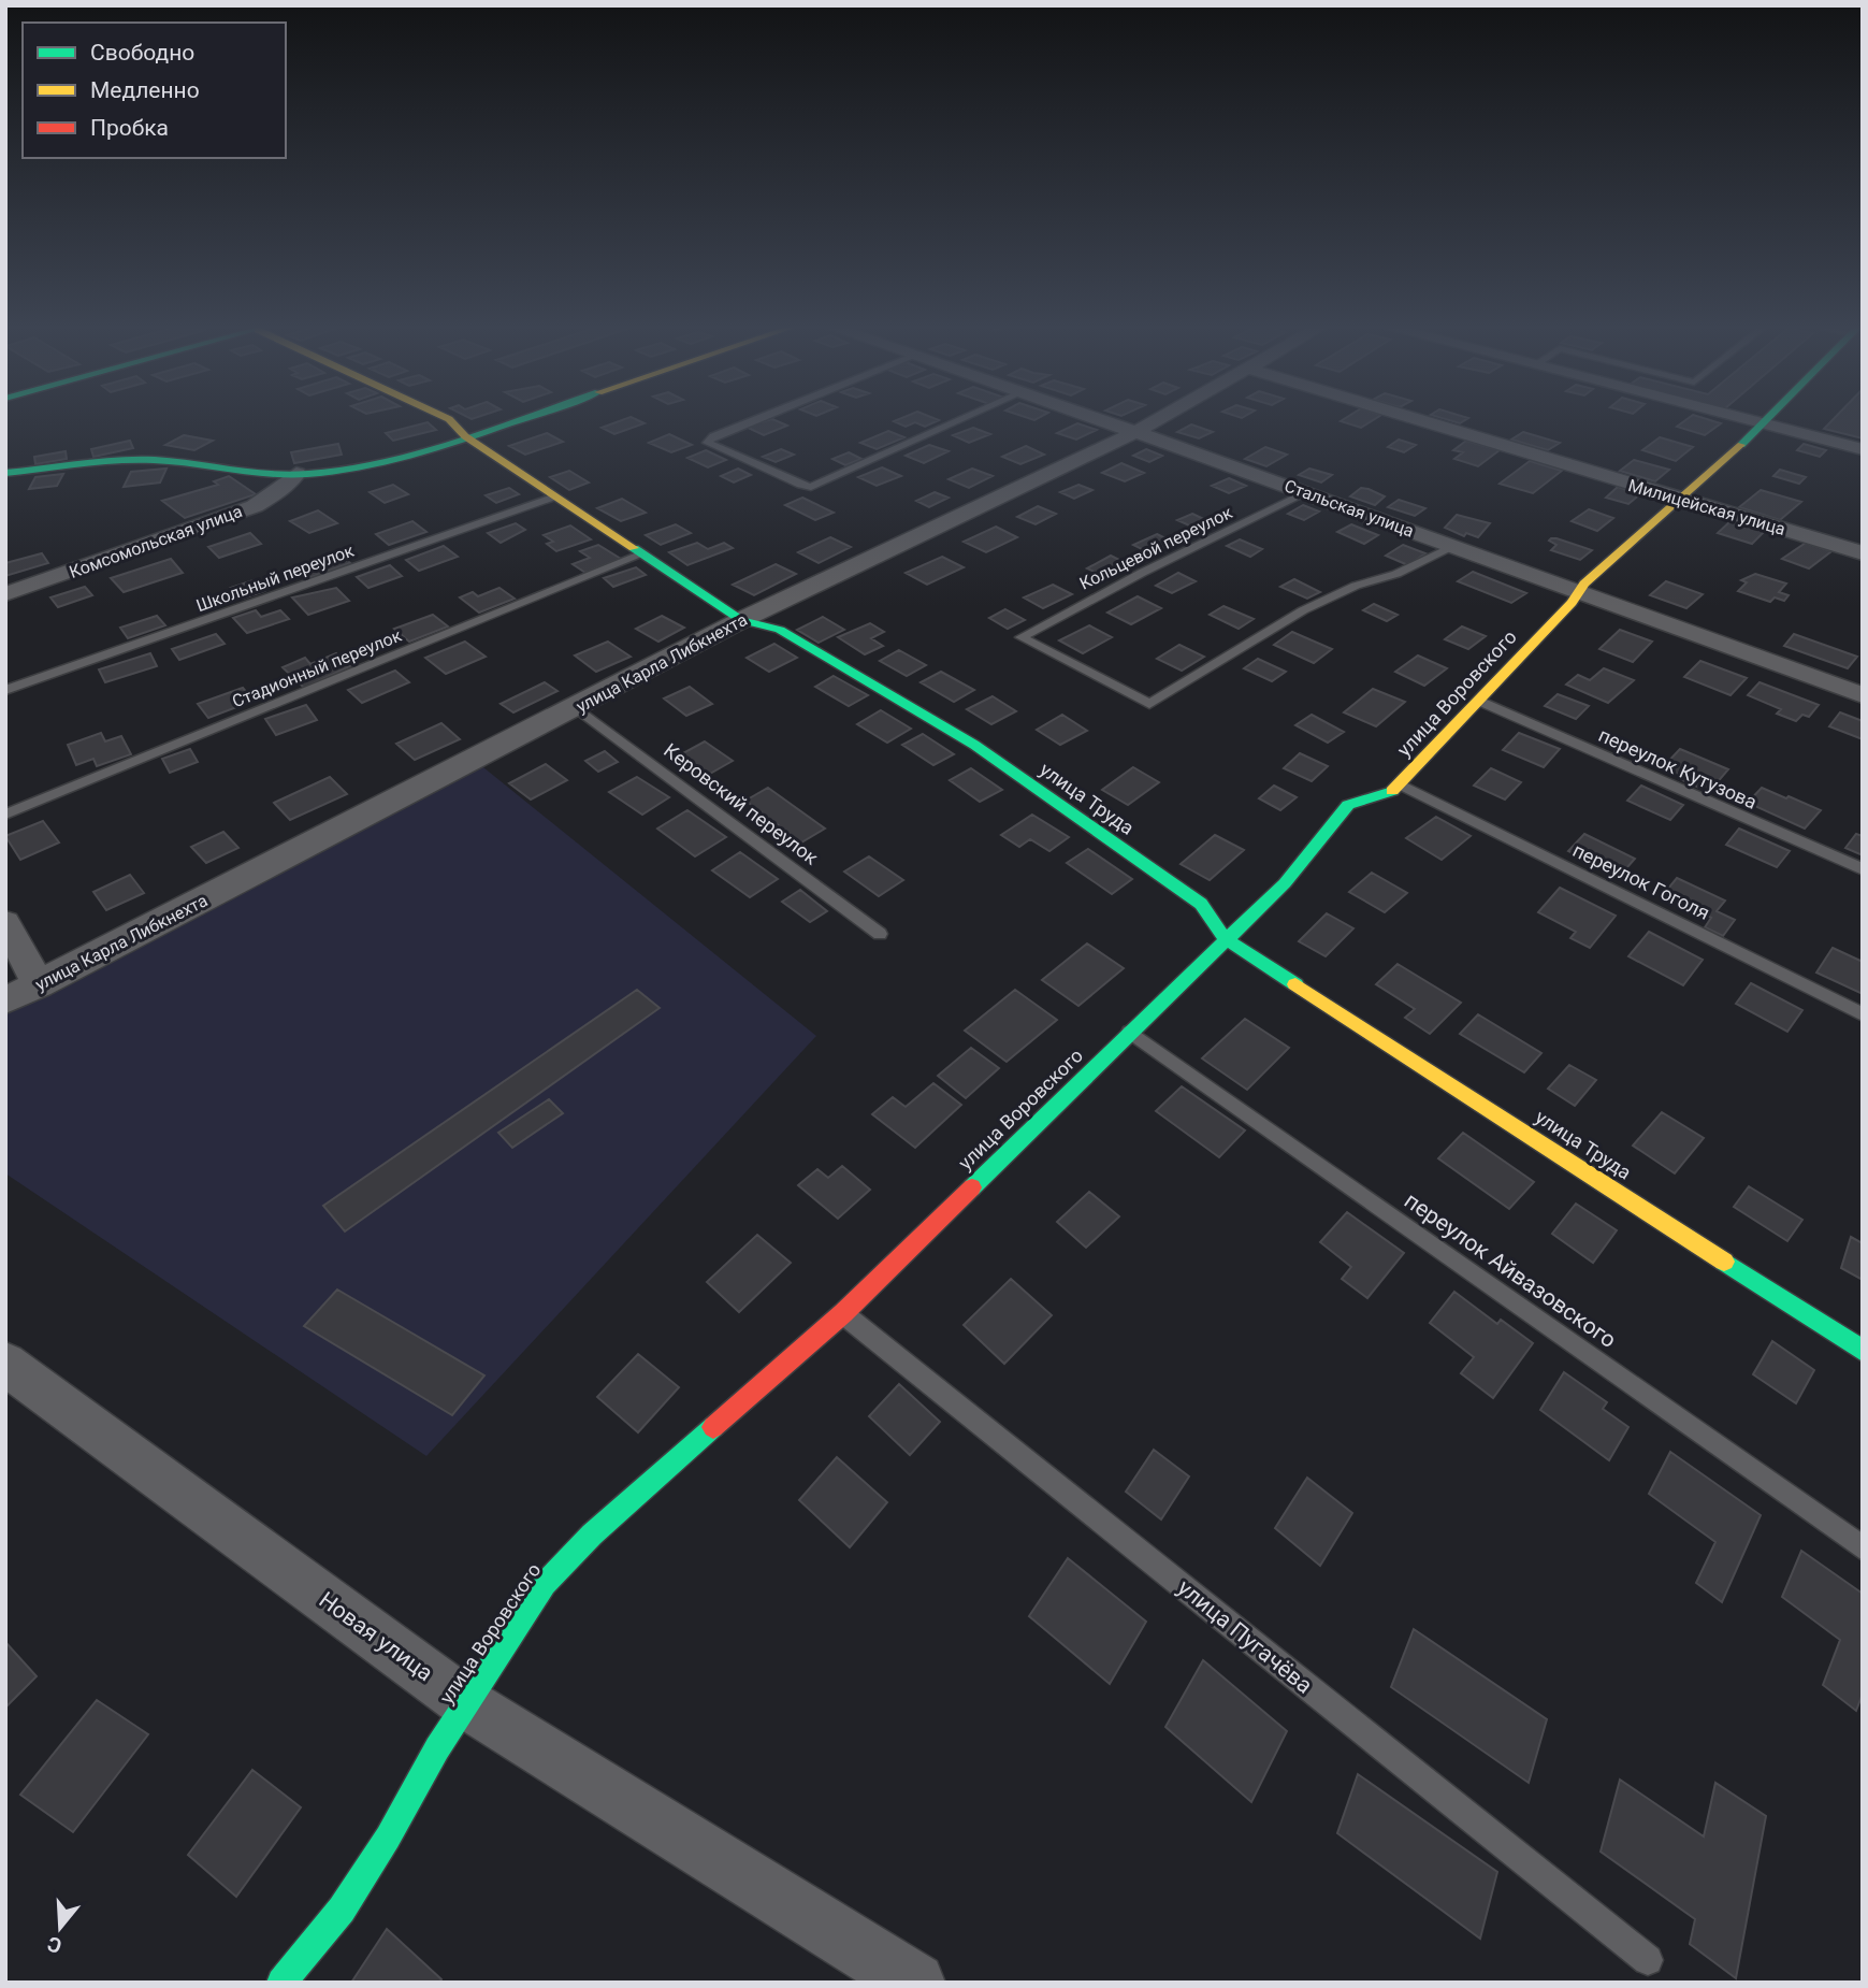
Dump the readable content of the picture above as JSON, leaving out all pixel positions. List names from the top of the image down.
{
  "streets": {
    "street": [
      "Милицейская улица",
      "Стальская улица",
      "Комсомольская улица",
      "улица Карла Либкнехта",
      "улица Воровского",
      "улица Труда",
      "Новая улица"
    ],
    "lane": [
      "Кольцевой переулок",
      "Школьный переулок",
      "Стадионный переулок",
      "переулок Кутузова",
      "Керовский переулок",
      "переулок Гоголя",
      "переулок Айвазовского",
      "улица Пугачёва"
    ]
  },
  "crossings": [
    ["Милицейская улица", "улица Воровского"],
    ["Стальская улица", "Кольцевой переулок"],
    ["Стальская улица", "улица Карла Либкнехта"],
    ["Стальская улица", "улица Воровского"],
    ["Школьный переулок", "улица Труда"],
    ["улица Карла Либкнехта", "улица Труда"],
    ["улица Карла Либкнехта", "Керовский переулок"],
    ["Стадионный переулок", "улица Труда"],
    ["улица Воровского", "переулок Кутузова"],
    ["улица Воровского", "улица Труда"],
    ["улица Воровского", "переулок Гоголя"],
    ["улица Воровского", "переулок Айвазовского"],
    ["улица Воровского", "Новая улица"],
    ["улица Воровского", "улица Пугачёва"]
  ],
  "legend": ["Свободно", "Медленно", "Пробка"],
  "north": "bottom"
}
